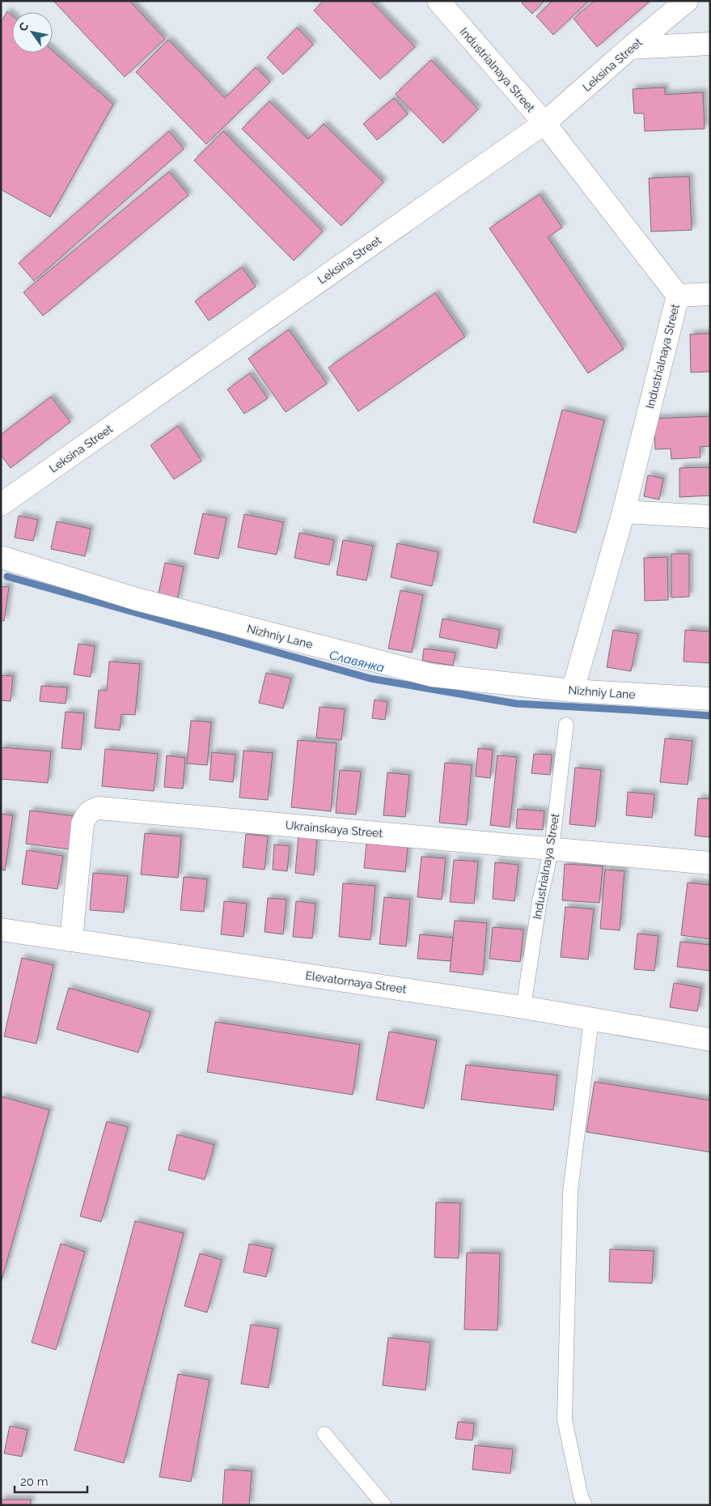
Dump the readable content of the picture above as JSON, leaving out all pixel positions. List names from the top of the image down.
{
  "streets": {
    "street": [
      "Leksina Street",
      "Industrialnaya Street",
      "Nizhniy Lane",
      "Ukrainskaya Street",
      "Elevatornaya Street"
    ]
  },
  "crossings": [
    ["Leksina Street", "Industrialnaya Street"],
    ["Industrialnaya Street", "Nizhniy Lane"],
    ["Industrialnaya Street", "Ukrainskaya Street"],
    ["Industrialnaya Street", "Elevatornaya Street"],
    ["Ukrainskaya Street", "Elevatornaya Street"]
  ],
  "water": ["Славянка"],
  "scale_bar": "20 m",
  "north": "top left"
}
